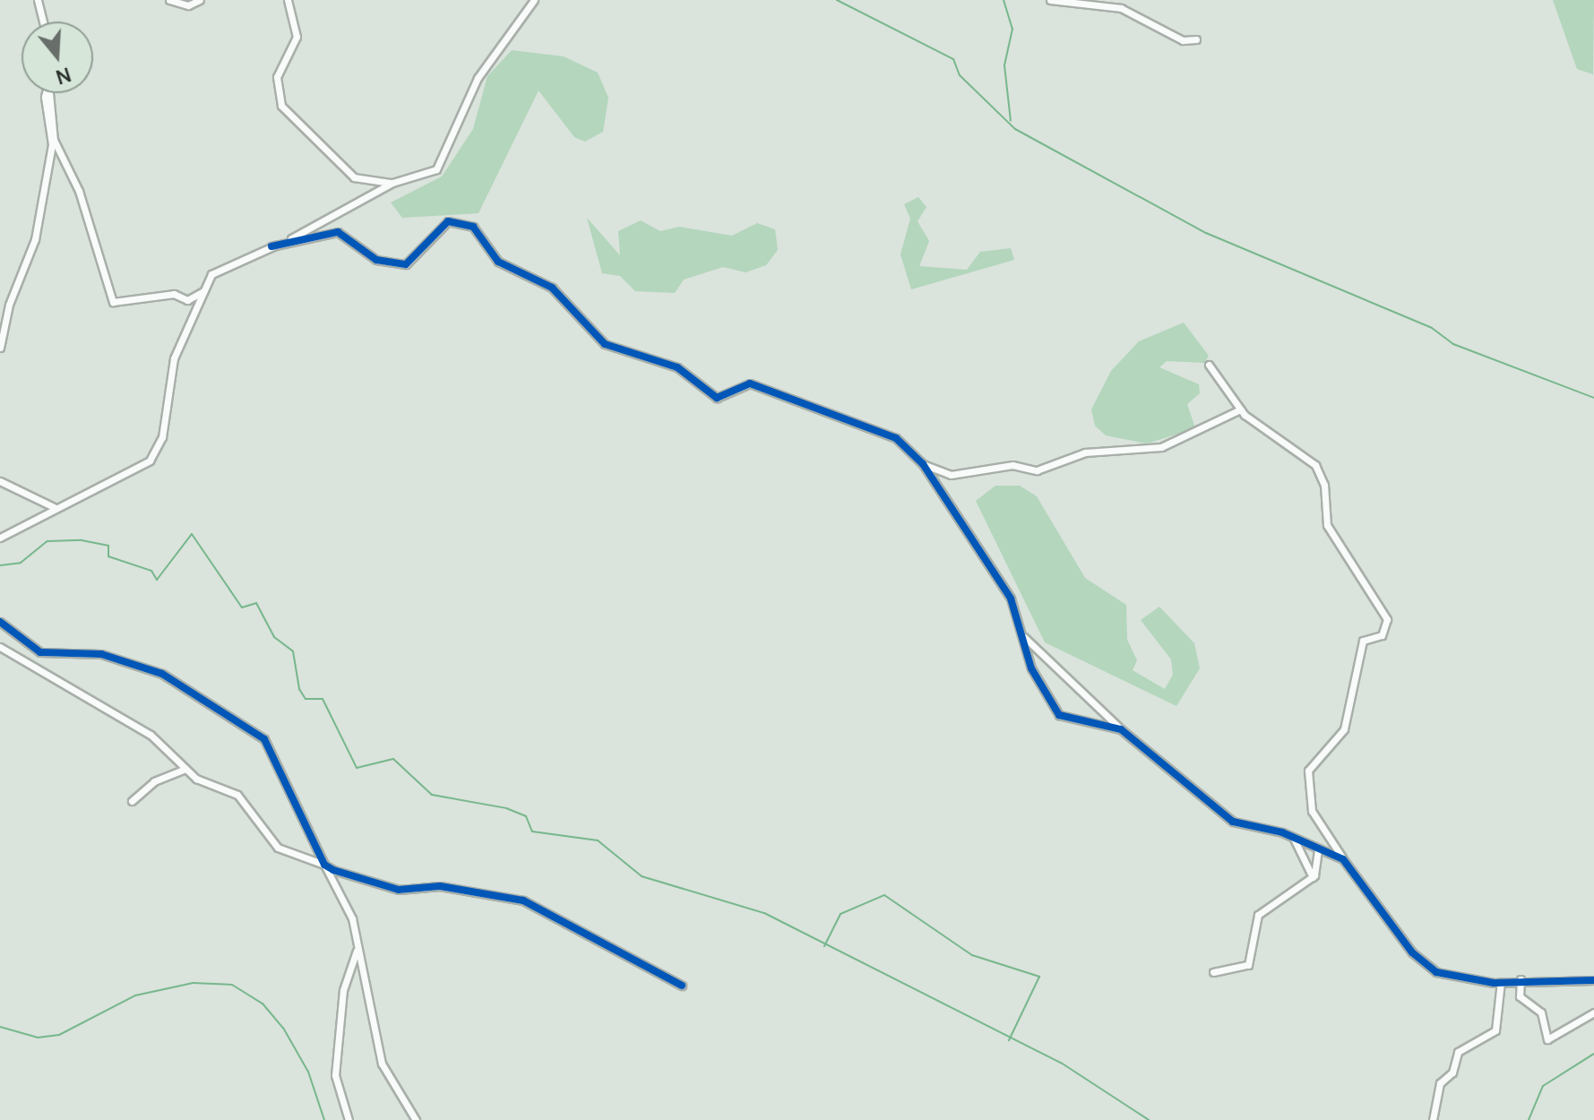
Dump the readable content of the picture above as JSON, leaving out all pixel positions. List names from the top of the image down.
{
  "north": "bottom"
}
